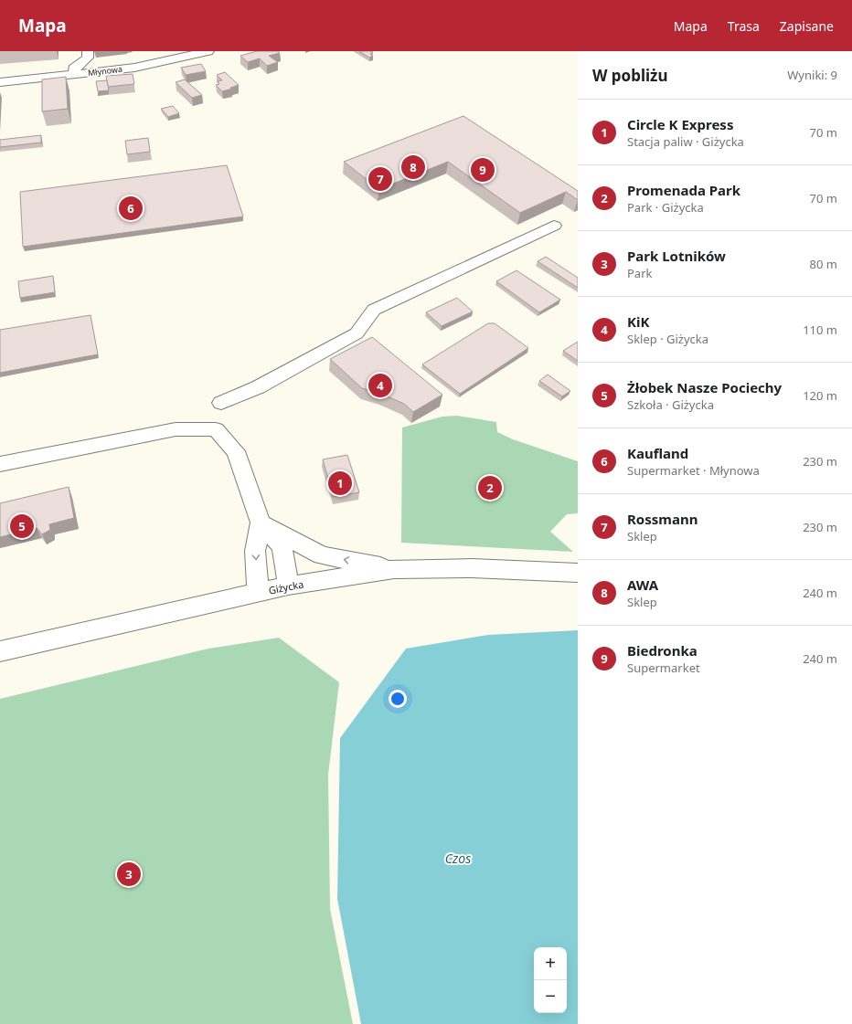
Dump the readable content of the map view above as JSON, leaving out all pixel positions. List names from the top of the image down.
{
  "streets": {
    "street": ["Młynowa", "Giżycka"]
  },
  "water": ["Czos"],
  "page": {
    "header": "Mapa",
    "nav": ["Mapa", "Trasa", "Zapisane"],
    "heading": ["W pobliżu", "Wyniki: 9"],
    "list": [
      {
        "mark": "1",
        "name": "Circle K Express",
        "note": "Stacja paliw · Giżycka",
        "value": "70 m"
      },
      {
        "mark": "2",
        "name": "Promenada Park",
        "note": "Park · Giżycka",
        "value": "70 m"
      },
      {
        "mark": "3",
        "name": "Park Lotników",
        "note": "Park",
        "value": "80 m"
      },
      {
        "mark": "4",
        "name": "KiK",
        "note": "Sklep · Giżycka",
        "value": "110 m"
      },
      {
        "mark": "5",
        "name": "Żłobek Nasze Pociechy",
        "note": "Szkoła · Giżycka",
        "value": "120 m"
      },
      {
        "mark": "6",
        "name": "Kaufland",
        "note": "Supermarket · Młynowa",
        "value": "230 m"
      },
      {
        "mark": "7",
        "name": "Rossmann",
        "note": "Sklep",
        "value": "230 m"
      },
      {
        "mark": "8",
        "name": "AWA",
        "note": "Sklep",
        "value": "240 m"
      },
      {
        "mark": "9",
        "name": "Biedronka",
        "note": "Supermarket",
        "value": "240 m"
      }
    ],
    "pins": [
      "8",
      "9",
      "7",
      "6",
      "4",
      "1",
      "2",
      "5",
      "3"
    ],
    "map_buttons": ["+", "−"]
  }
}
